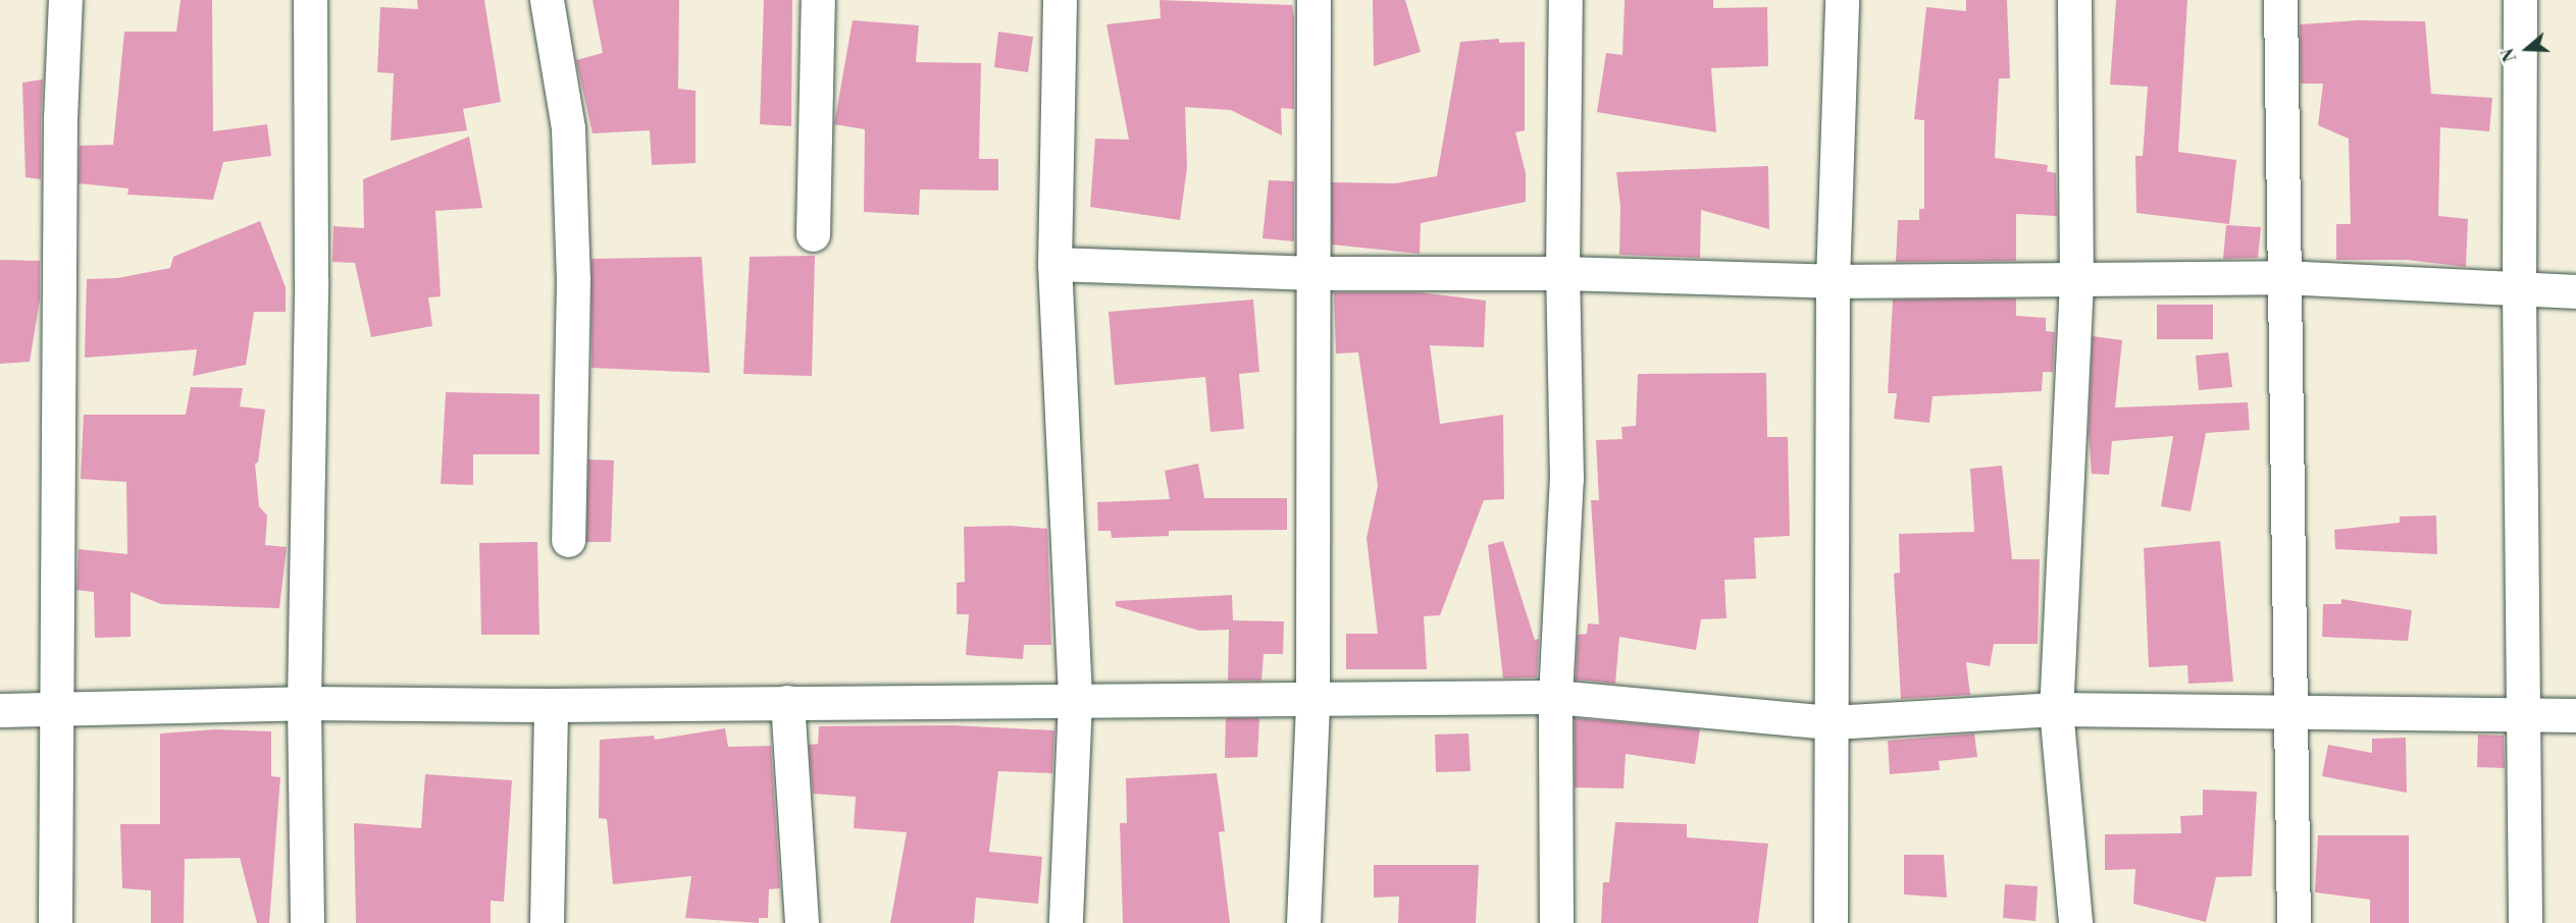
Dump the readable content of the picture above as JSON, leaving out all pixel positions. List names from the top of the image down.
{
  "north": "left"
}
